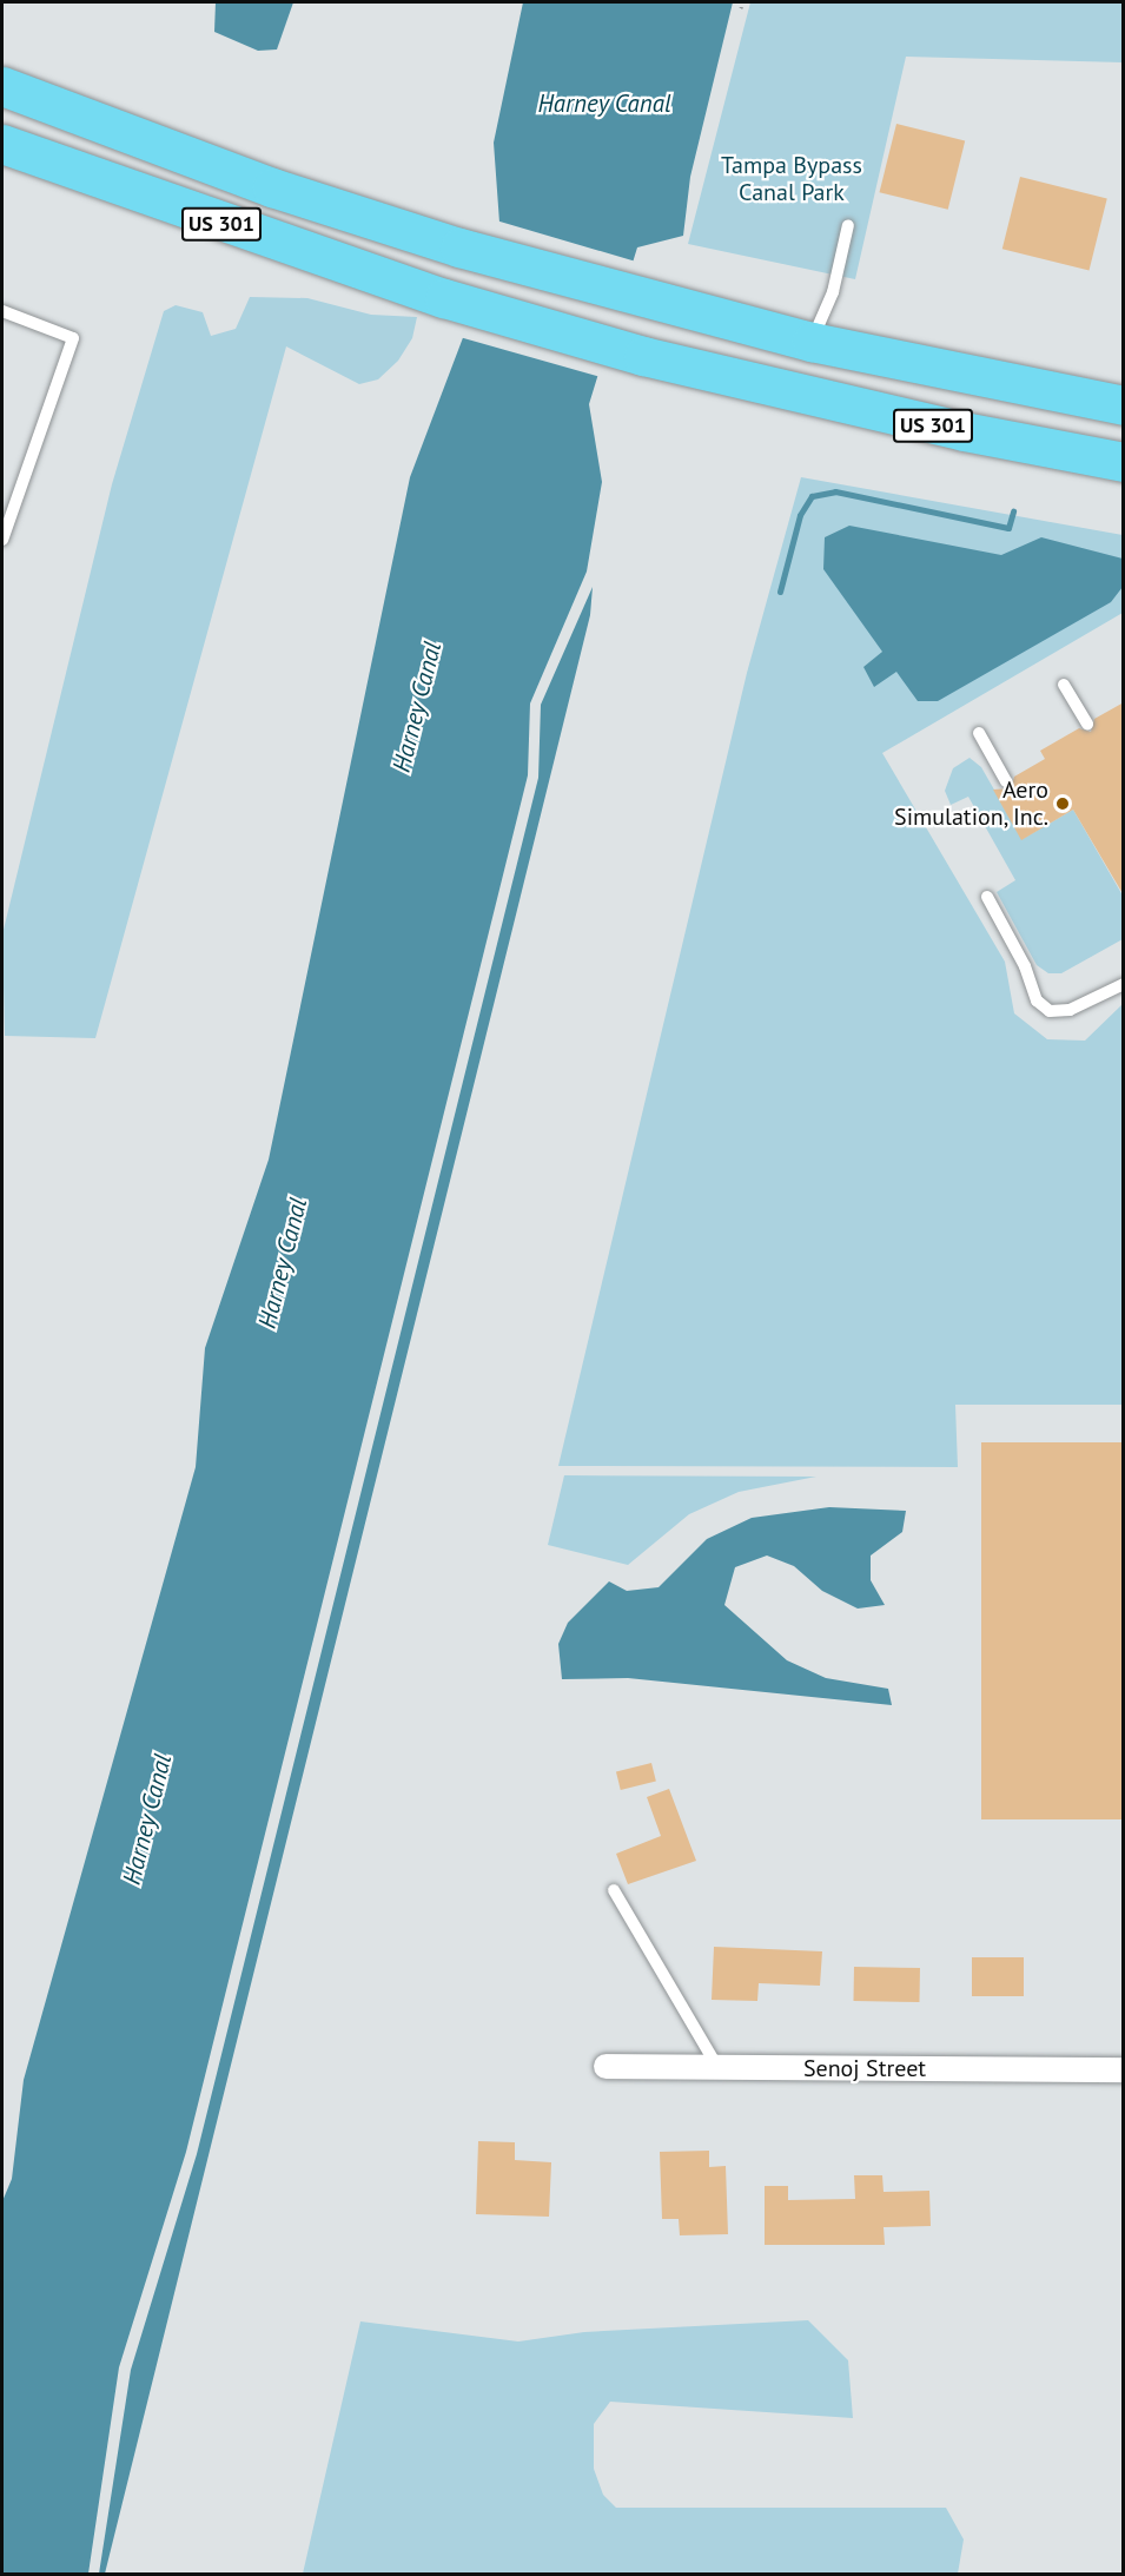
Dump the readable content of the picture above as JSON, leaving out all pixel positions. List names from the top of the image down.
{
  "streets": {
    "main road": ["US 301"],
    "street": ["Senoj Street"]
  },
  "water": ["Harney Canal"],
  "parks": ["Tampa Bypass Canal Park"],
  "places": ["Aero Simulation, Inc."]
}
